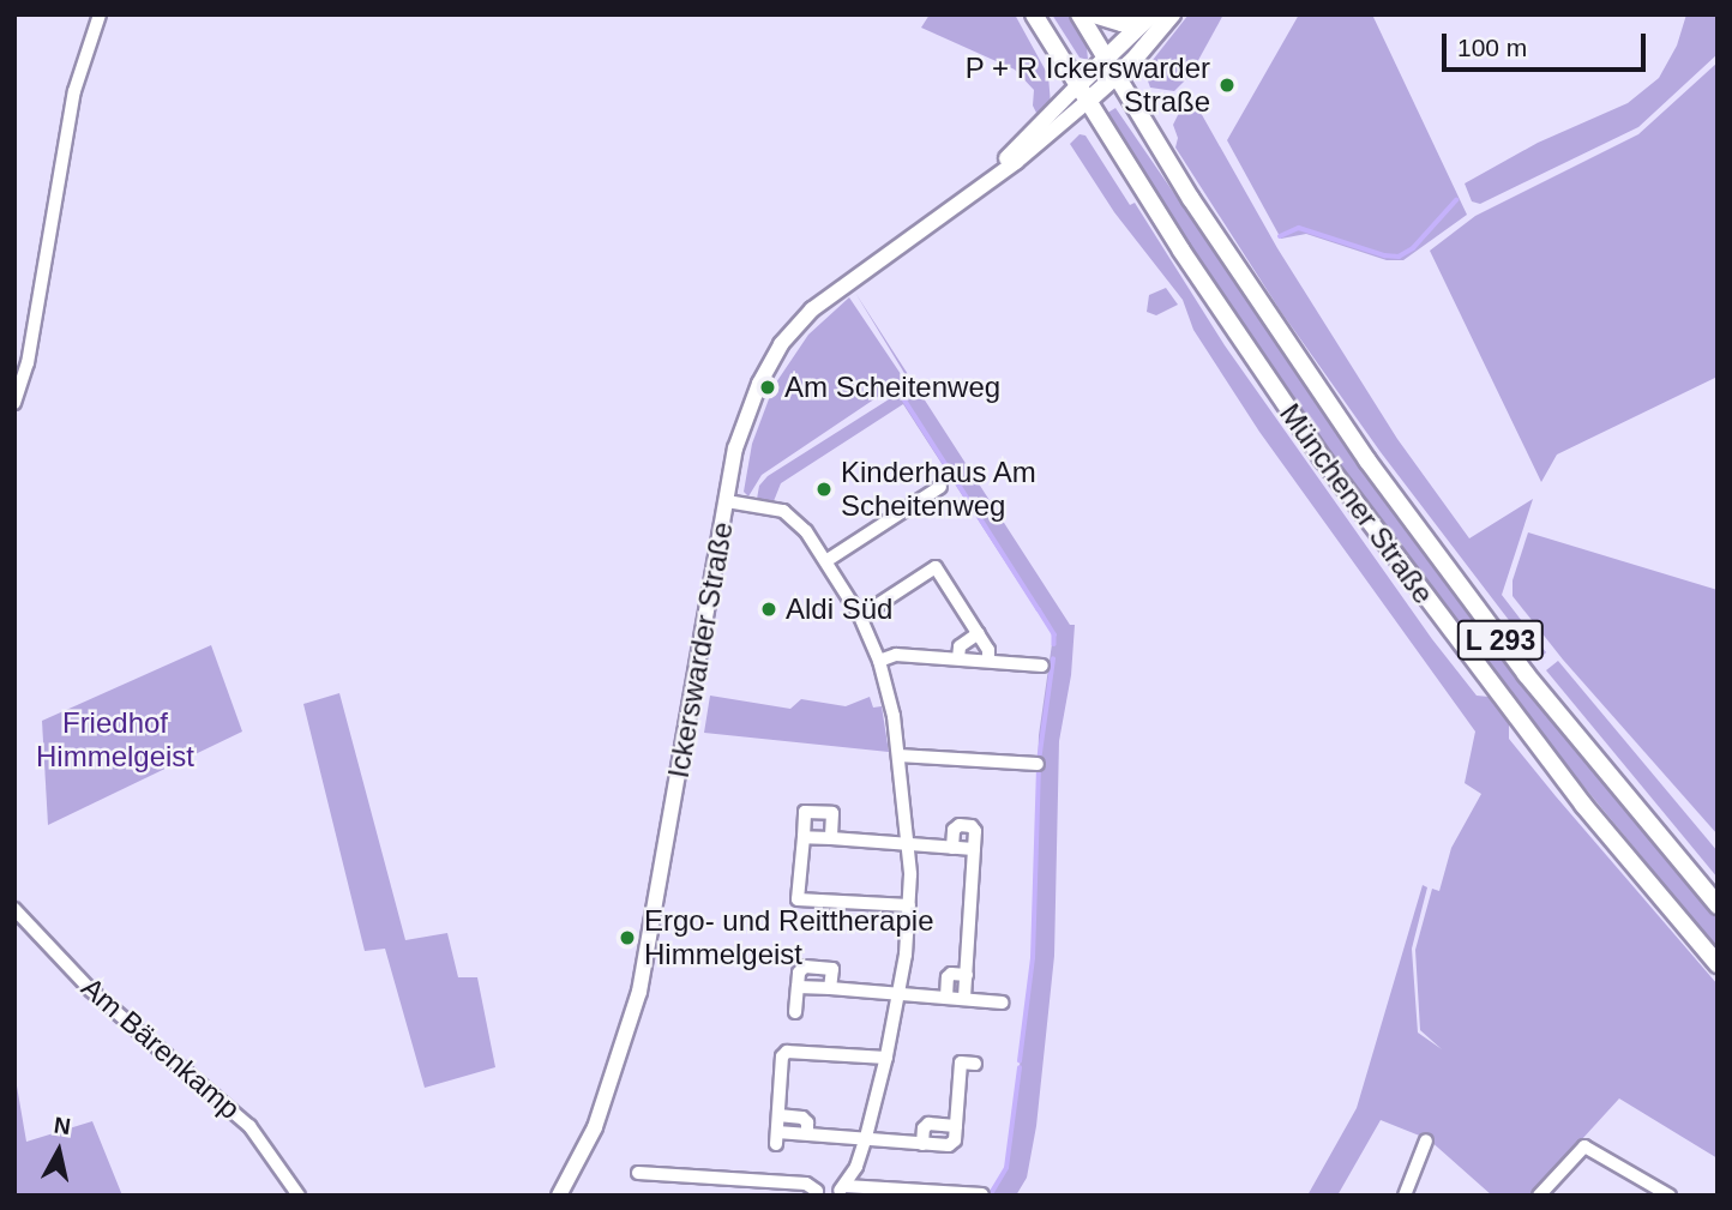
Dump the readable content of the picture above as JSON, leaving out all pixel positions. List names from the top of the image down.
{
  "streets": {
    "main road": ["Münchener Straße", "L 293", "Ickerswarder Straße"],
    "street": ["Am Bärenkamp"]
  },
  "crossings": [
    ["Münchener Straße", "Ickerswarder Straße"]
  ],
  "parks": ["Friedhof Himmelgeist"],
  "places": [
    "P + R Ickerswarder Straße",
    "Am Scheitenweg",
    "Kinderhaus Am Scheitenweg",
    "Aldi Süd",
    "Ergo- und Reittherapie Himmelgeist"
  ],
  "scale_bar": "100 m",
  "north": "top"
}
